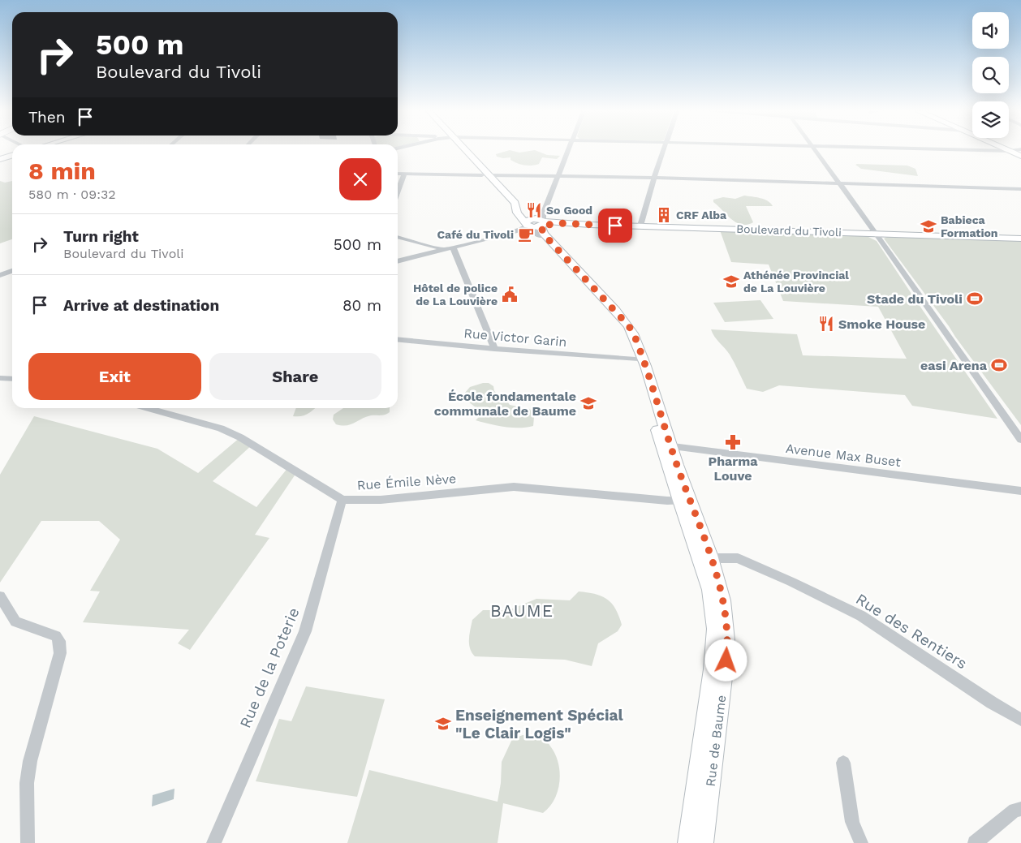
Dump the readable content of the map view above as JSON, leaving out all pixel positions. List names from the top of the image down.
{
  "streets": {
    "main road": ["Boulevard du Tivoli", "Rue de Baume"],
    "street": [
      "Rue Victor Garin",
      "Avenue Max Buset",
      "Rue Émile Nève",
      "Rue des Rentiers",
      "Rue de la Poterie"
    ]
  },
  "crossings": [
    ["Boulevard du Tivoli", "Rue de Baume"],
    ["Rue Victor Garin", "Rue de Baume"],
    ["Avenue Max Buset", "Rue de Baume"],
    ["Rue Émile Nève", "Rue de la Poterie"],
    ["Rue Émile Nève", "Rue de Baume"],
    ["Rue des Rentiers", "Rue de Baume"]
  ],
  "districts": ["BAUME"],
  "places": {
    "restaurant": ["So Good", "Smoke House"],
    "building": ["CRF Alba"],
    "school or university": [
      "Babieca Formation",
      "Athénée Provincial de La Louvière",
      "École fondamentale communale de Baume",
      "Enseignement Spécial \"Le Clair Logis\""
    ],
    "cafe": ["Café du Tivoli"],
    "public building": ["Hôtel de police de La Louvière"],
    "sports": ["Stade du Tivoli", "easi Arena"],
    "pharmacy": ["Pharma Louve"]
  },
  "page": {
    "turn": ["500 m", "Boulevard du Tivoli"],
    "then": "Then",
    "heading": ["8 min", "580 m · 09:32"],
    "list": [
      {
        "name": "Turn right",
        "note": "Boulevard du Tivoli",
        "value": "500 m"
      },
      {
        "name": "Arrive at destination",
        "value": "80 m"
      }
    ],
    "buttons": ["Exit", "Share"]
  }
}
